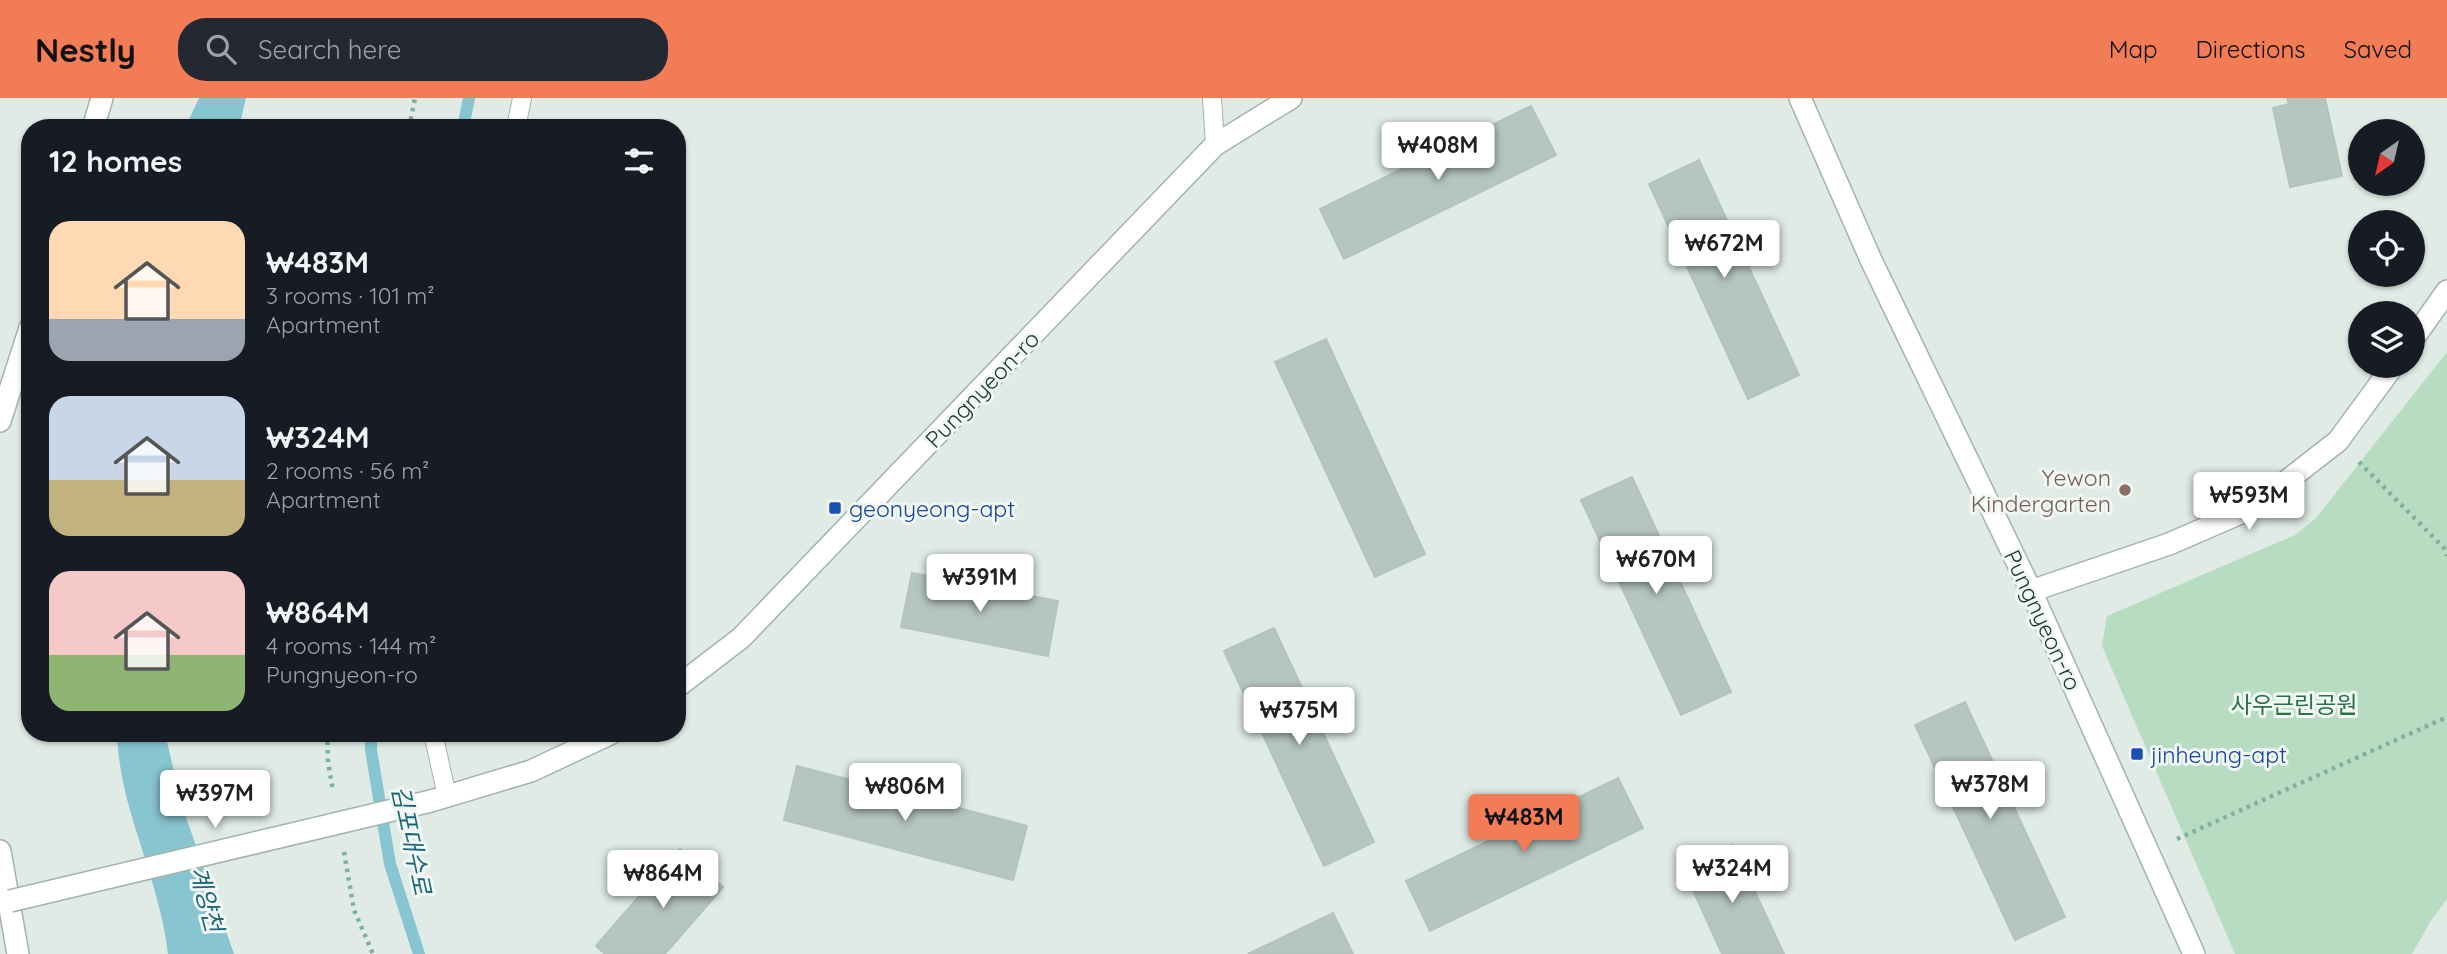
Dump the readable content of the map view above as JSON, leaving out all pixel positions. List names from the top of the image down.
{
  "streets": {
    "street": ["Pungnyeon-ro"]
  },
  "water": ["김포대수로", "계양천"],
  "parks": ["사우근린공원"],
  "places": {
    "other": ["Yewon Kindergarten"],
    "transit": ["geonyeong-apt", "jinheung-apt"]
  },
  "north": "bottom left",
  "page": {
    "header": "Nestly",
    "search": "Search here",
    "nav": ["Map", "Directions", "Saved"],
    "heading": "12 homes",
    "price": [
      "₩408M",
      "₩672M",
      "₩593M",
      "₩670M",
      "₩391M",
      "₩375M",
      "₩378M",
      "₩806M",
      "₩397M",
      "₩483M",
      "₩324M",
      "₩864M"
    ],
    "list": [
      {
        "name": "₩483M",
        "note": "3 rooms · 101 m² · Apartment"
      },
      {
        "name": "₩324M",
        "note": "2 rooms · 56 m² · Apartment"
      },
      {
        "name": "₩864M",
        "note": "4 rooms · 144 m² · Pungnyeon-ro"
      }
    ]
  }
}
